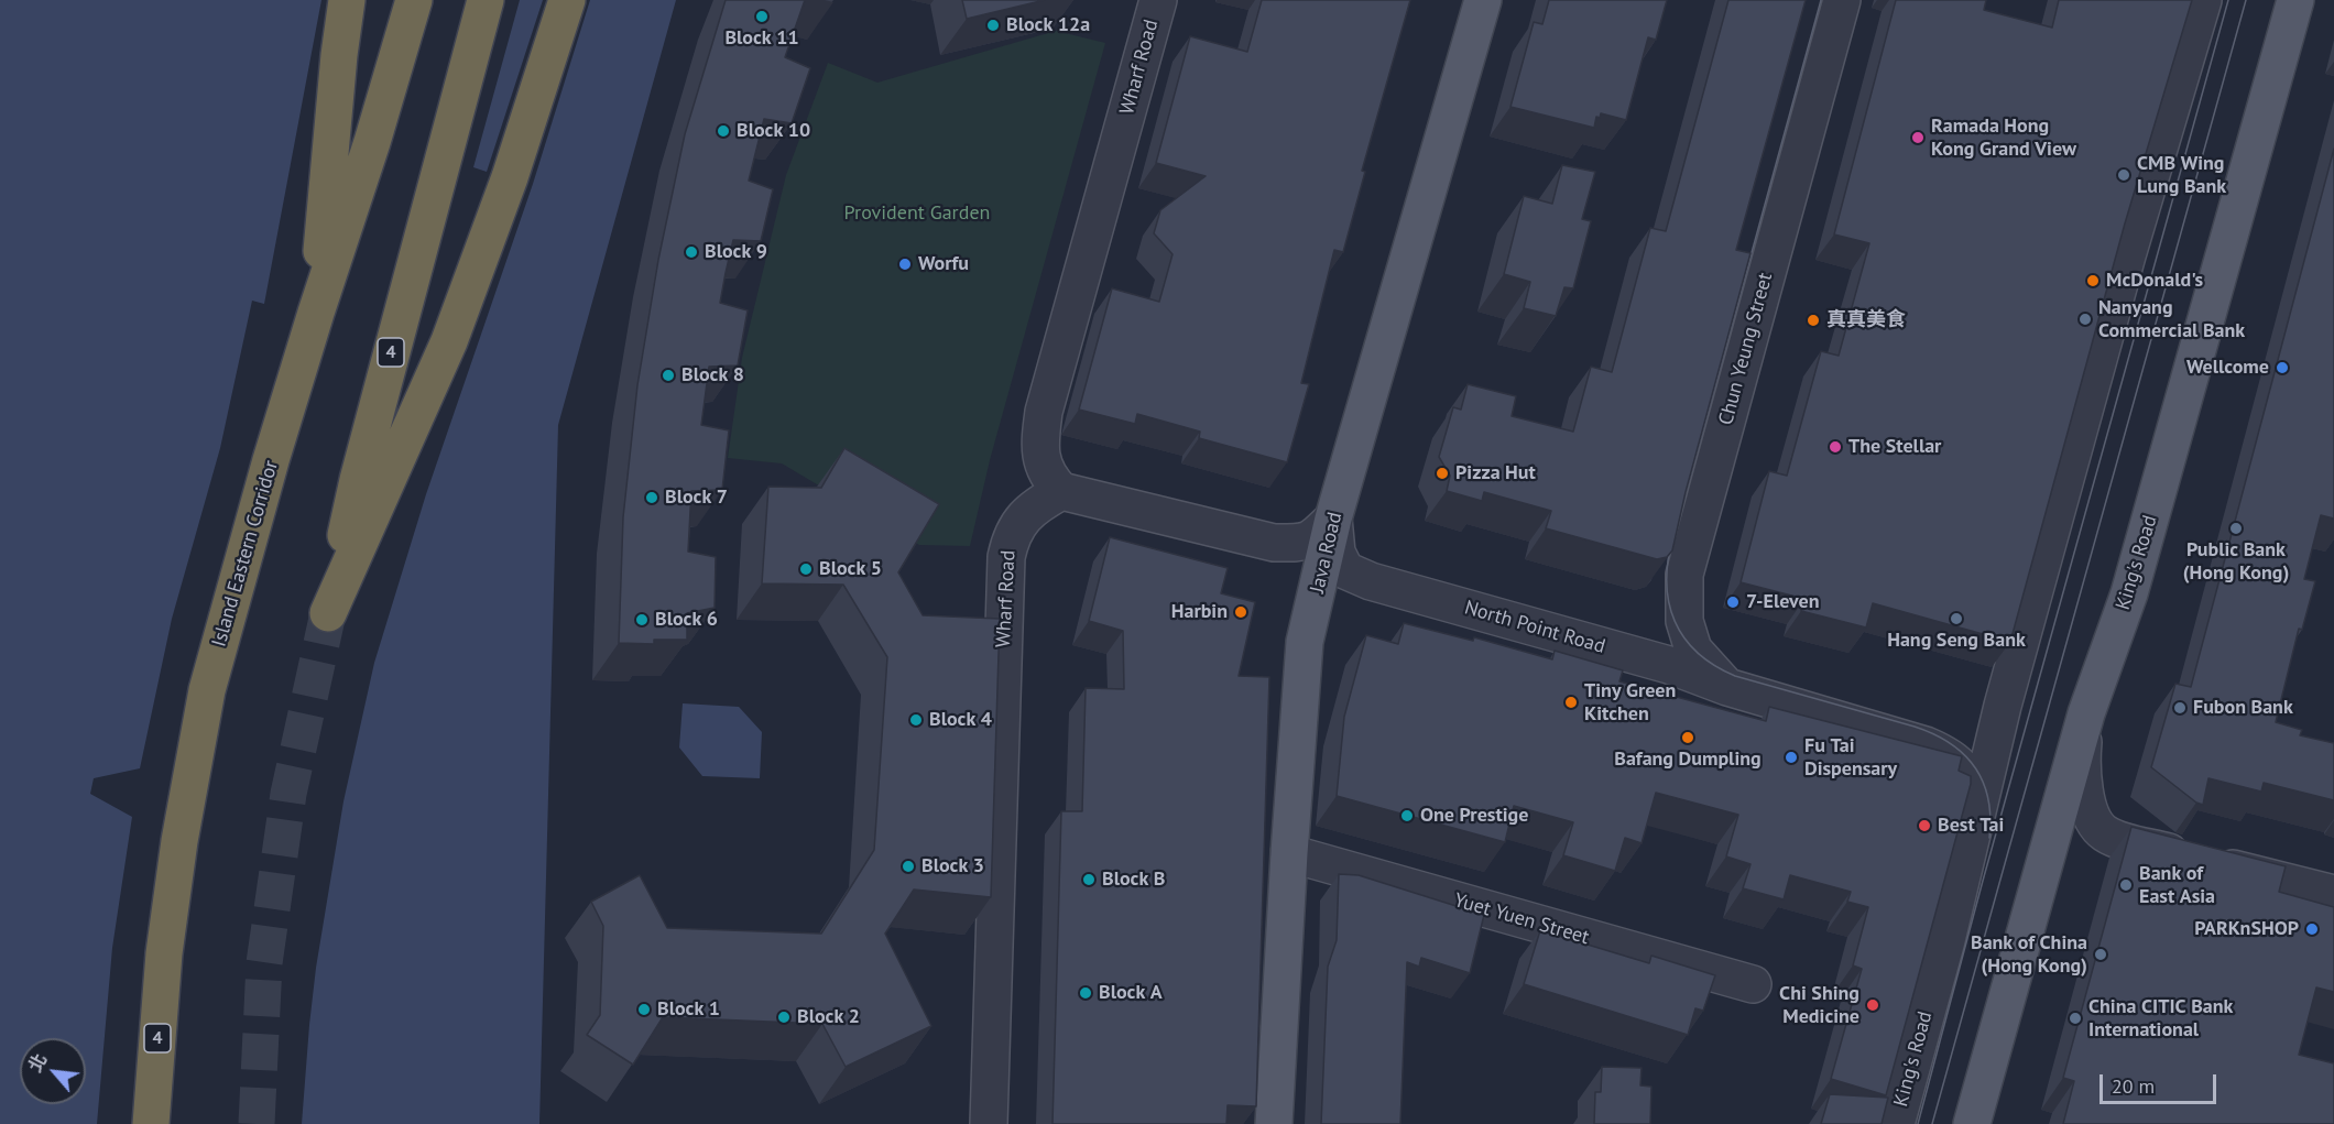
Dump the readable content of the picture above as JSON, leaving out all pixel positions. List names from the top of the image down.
{
  "streets": {
    "highway": ["4", "Island Eastern Corridor"],
    "main road": ["Java Road", "King's Road"],
    "street": [
      "Wharf Road",
      "Chun Yeung Street",
      "North Point Road",
      "Yuet Yuen Street"
    ]
  },
  "crossings": [
    ["Chun Yeung Street", "North Point Road"],
    ["Java Road", "North Point Road"],
    ["Java Road", "Yuet Yuen Street"],
    ["King's Road", "North Point Road"]
  ],
  "parks": ["Provident Garden"],
  "places": [
    "Block 11",
    "Block 12a",
    "Block 10",
    "Ramada Hong Kong Grand View",
    "CMB Wing Lung Bank",
    "Block 9",
    "Worfu",
    "McDonald's",
    "Nanyang Commercial Bank",
    "真真美食",
    "Wellcome",
    "Block 8",
    "The Stellar",
    "Pizza Hut",
    "Block 7",
    "Public Bank (Hong Kong)",
    "Block 5",
    "7-Eleven",
    "Harbin",
    "Hang Seng Bank",
    "Block 6",
    "Tiny Green Kitchen",
    "Fubon Bank",
    "Block 4",
    "Bafang Dumpling",
    "Fu Tai Dispensary",
    "One Prestige",
    "Best Tai",
    "Block 3",
    "Block B",
    "Bank of East Asia",
    "PARKnSHOP",
    "Bank of China (Hong Kong)",
    "Block A",
    "Chi Shing Medicine",
    "Block 1",
    "Block 2",
    "China CITIC Bank International"
  ],
  "scale_bar": "20 m",
  "north": "top left"
}
